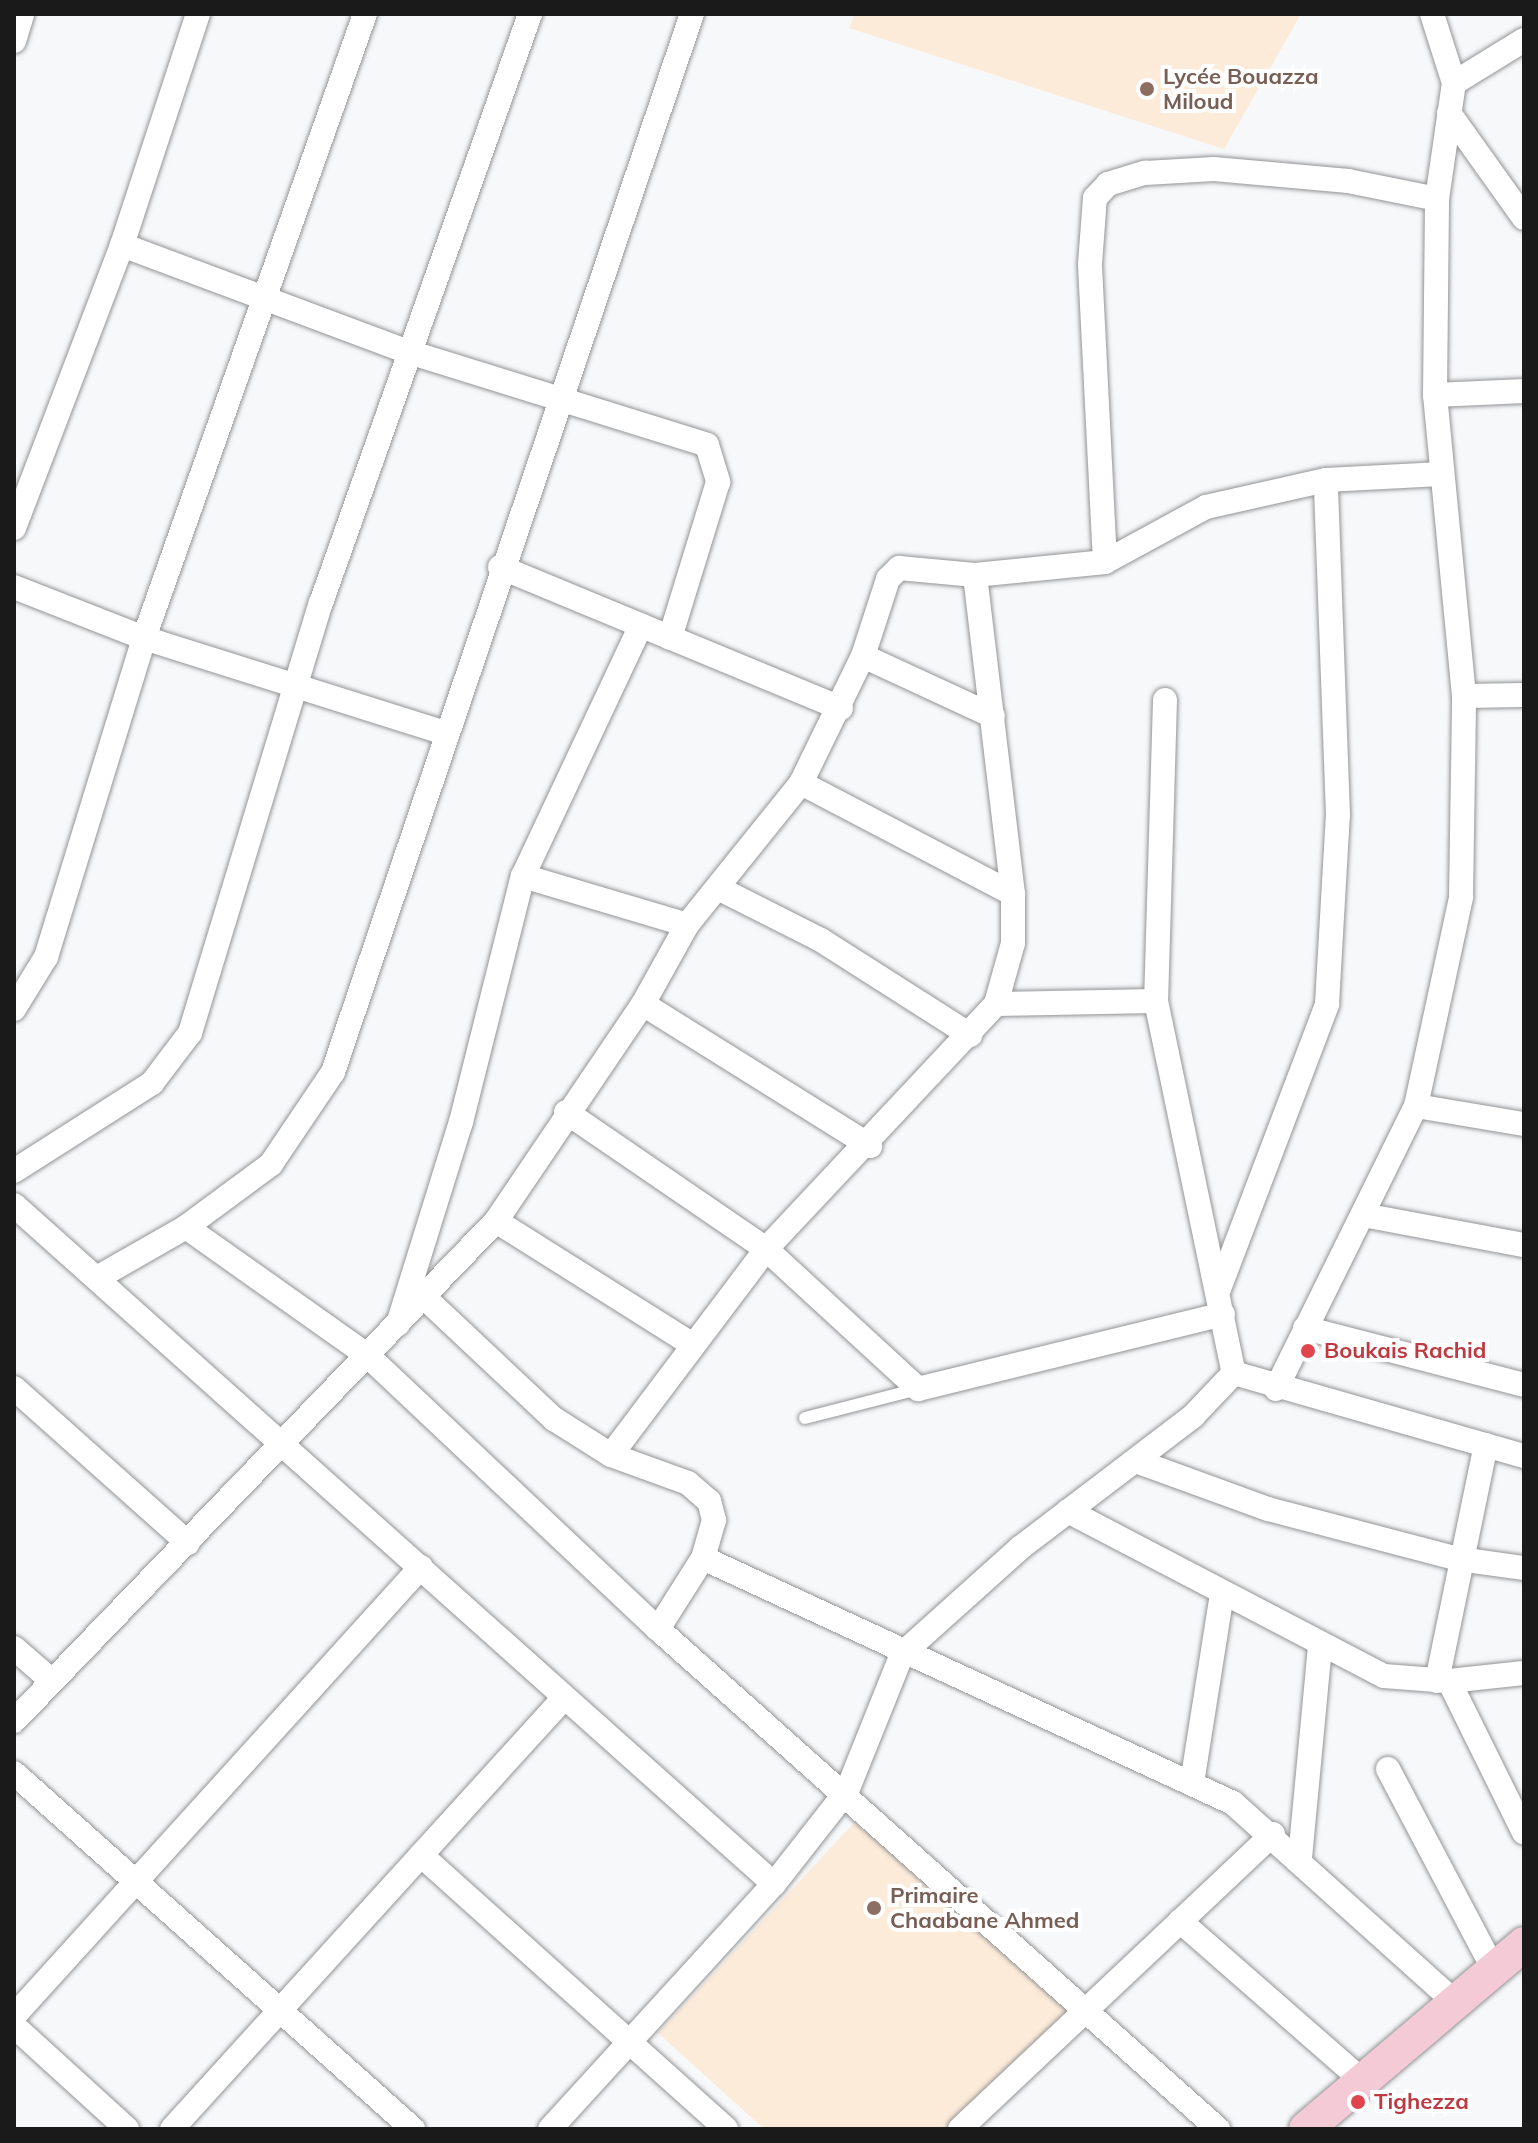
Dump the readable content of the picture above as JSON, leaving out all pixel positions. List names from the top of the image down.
{
  "places": [
    "Lycée Bouazza Miloud",
    "Boukais Rachid",
    "Primaire Chaabane Ahmed",
    "Tighezza"
  ]
}
